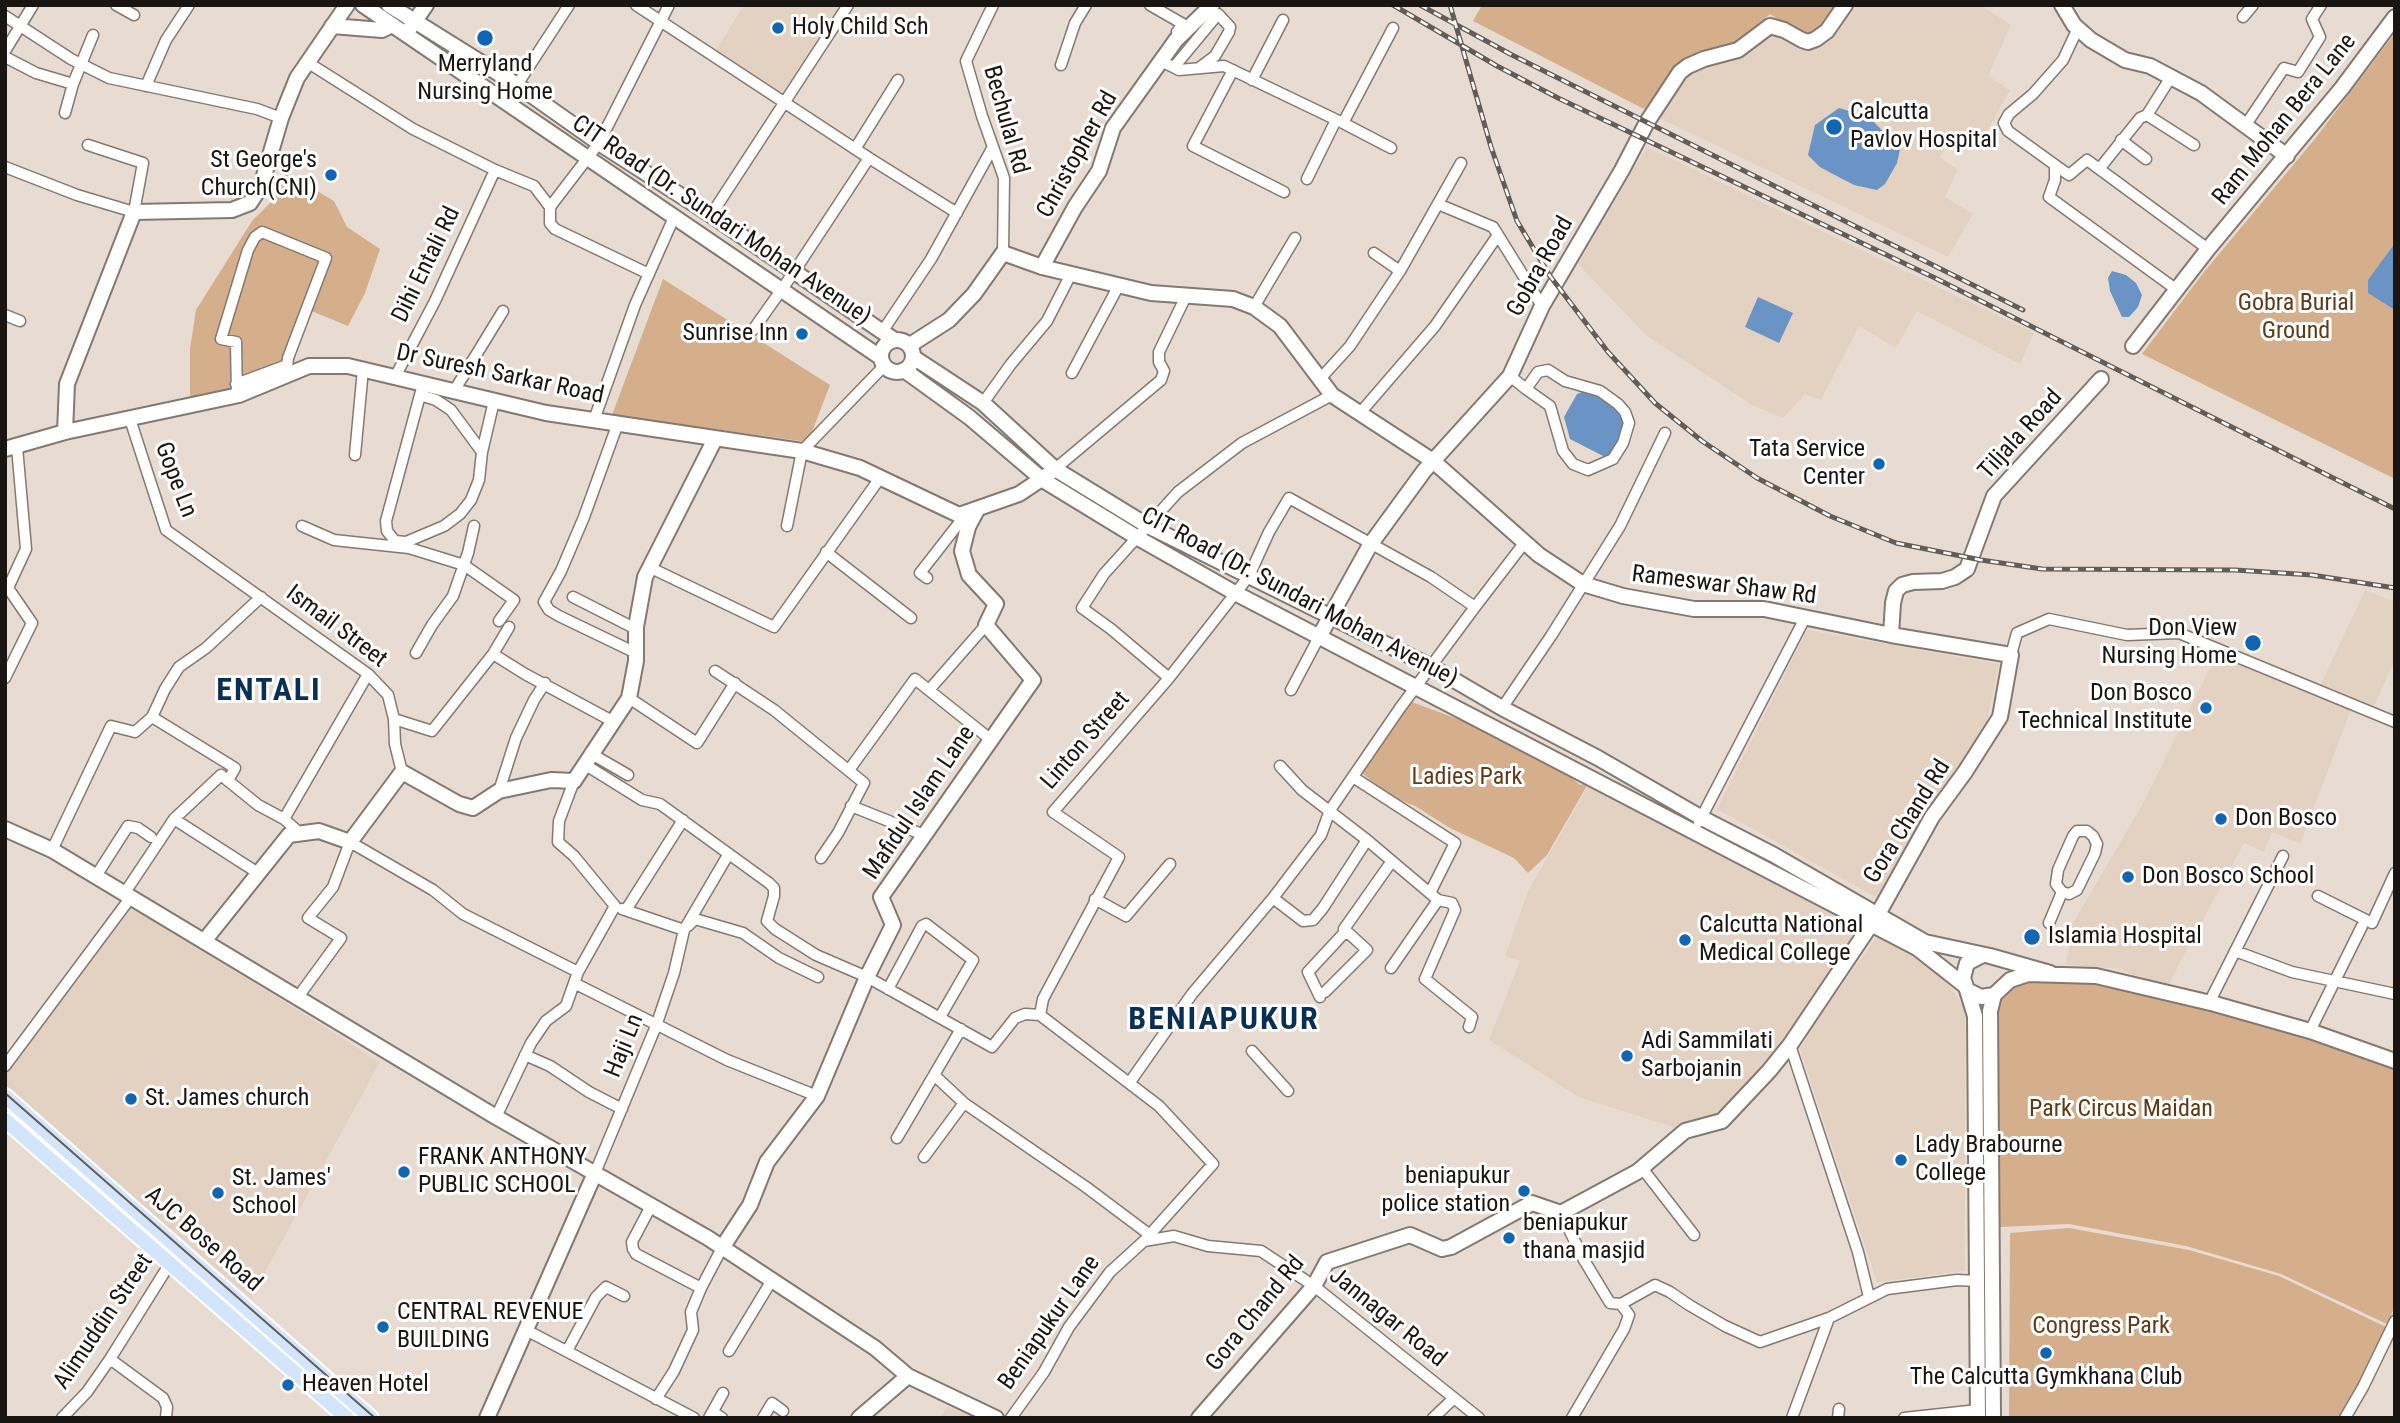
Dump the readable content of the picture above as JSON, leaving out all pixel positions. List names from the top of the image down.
{
  "streets": {
    "main road": ["AJC Bose Road"],
    "street": [
      "Bechulal Rd",
      "Ram Mohan Bera Lane",
      "Christopher Rd",
      "CIT Road (Dr. Sundari Mohan Avenue)",
      "Dihi Entali Rd",
      "Gobra Road",
      "Dr Suresh Sarkar Road",
      "Tiljala Road",
      "Gope Ln",
      "Rameswar Shaw Rd",
      "Ismail Street",
      "Linton Street",
      "Mafidul Islam Lane",
      "Gora Chand Rd",
      "Haji Ln",
      "Jannagar Road",
      "Alimuddin Street",
      "Beniapukur Lane"
    ]
  },
  "crossings": [
    ["CIT Road (Dr. Sundari Mohan Avenue)", "Gobra Road"],
    ["CIT Road (Dr. Sundari Mohan Avenue)", "Linton Street"],
    ["CIT Road (Dr. Sundari Mohan Avenue)", "Gora Chand Rd"],
    ["Dihi Entali Rd", "Dr Suresh Sarkar Road"],
    ["Gobra Road", "Rameswar Shaw Rd"],
    ["Dr Suresh Sarkar Road", "Gope Ln"],
    ["Tiljala Road", "Rameswar Shaw Rd"],
    ["Gope Ln", "Ismail Street"],
    ["Rameswar Shaw Rd", "Gora Chand Rd"],
    ["Gora Chand Rd", "Jannagar Road"],
    ["AJC Bose Road", "Alimuddin Street"],
    ["Jannagar Road", "Beniapukur Lane"]
  ],
  "districts": ["ENTALI", "BENIAPUKUR"],
  "parks": [
    "Gobra Burial Ground",
    "Ladies Park",
    "Park Circus Maidan",
    "Congress Park"
  ],
  "places": [
    "Holy Child Sch",
    "Merryland Nursing Home",
    "Calcutta Pavlov Hospital",
    "St George's Church(CNI)",
    "Sunrise Inn",
    "Tata Service Center",
    "Don View Nursing Home",
    "Don Bosco Technical Institute",
    "Don Bosco",
    "Don Bosco School",
    "Islamia Hospital",
    "Calcutta National Medical College",
    "Adi Sammilati Sarbojanin",
    "St. James church",
    "Lady Brabourne College",
    "FRANK ANTHONY PUBLIC SCHOOL",
    "beniapukur police station",
    "St. James' School",
    "beniapukur thana masjid",
    "CENTRAL REVENUE BUILDING",
    "The Calcutta Gymkhana Club",
    "Heaven Hotel"
  ]
}
